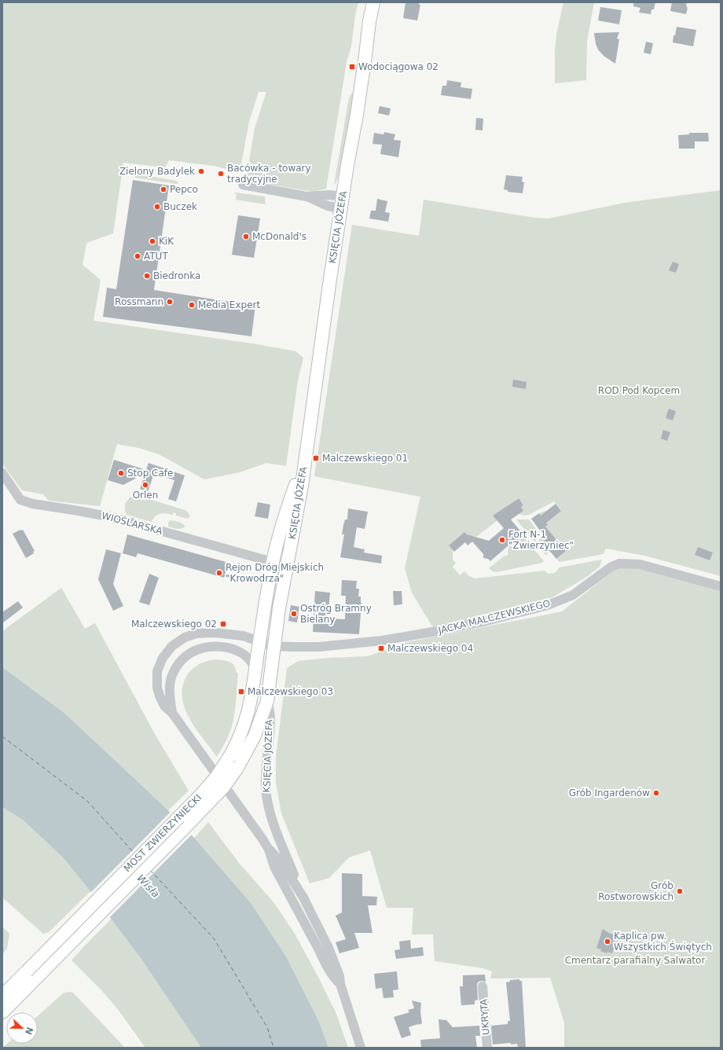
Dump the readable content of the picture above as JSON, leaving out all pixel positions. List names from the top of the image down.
{
  "streets": {
    "main road": ["KSIĘCIA JÓZEFA", "MOST ZWIERZYNIECKI"],
    "street": ["WIOŚLARSKA", "JACKA MALCZEWSKIEGO", "UKRYTA"]
  },
  "crossings": [
    ["KSIĘCIA JÓZEFA", "WIOŚLARSKA"],
    ["KSIĘCIA JÓZEFA", "JACKA MALCZEWSKIEGO"],
    ["KSIĘCIA JÓZEFA", "MOST ZWIERZYNIECKI"]
  ],
  "water": ["Wisła"],
  "parks": ["ROD Pod Kopcem", "Cmentarz parafialny Salwator"],
  "places": {
    "transit": [
      "Wodociągowa 02",
      "Malczewskiego 01",
      "Malczewskiego 02",
      "Malczewskiego 04",
      "Malczewskiego 03"
    ],
    "other": [
      "Zielony Badylek",
      "Bacówka - towary tradycyjne",
      "Pepco",
      "Buczek",
      "McDonald's",
      "KiK",
      "ATUT",
      "Biedronka",
      "Rossmann",
      "Media Expert",
      "Stop Cafe",
      "Orlen",
      "Fort N-1 \"Zwierzyniec\"",
      "Rejon Dróg Miejskich \"Krowodrza\"",
      "Ostróg Bramny Bielany",
      "Grób Ingardenów",
      "Grób Rostworowskich",
      "Kaplica pw. Wszystkich Świętych"
    ]
  },
  "north": "right"
}
